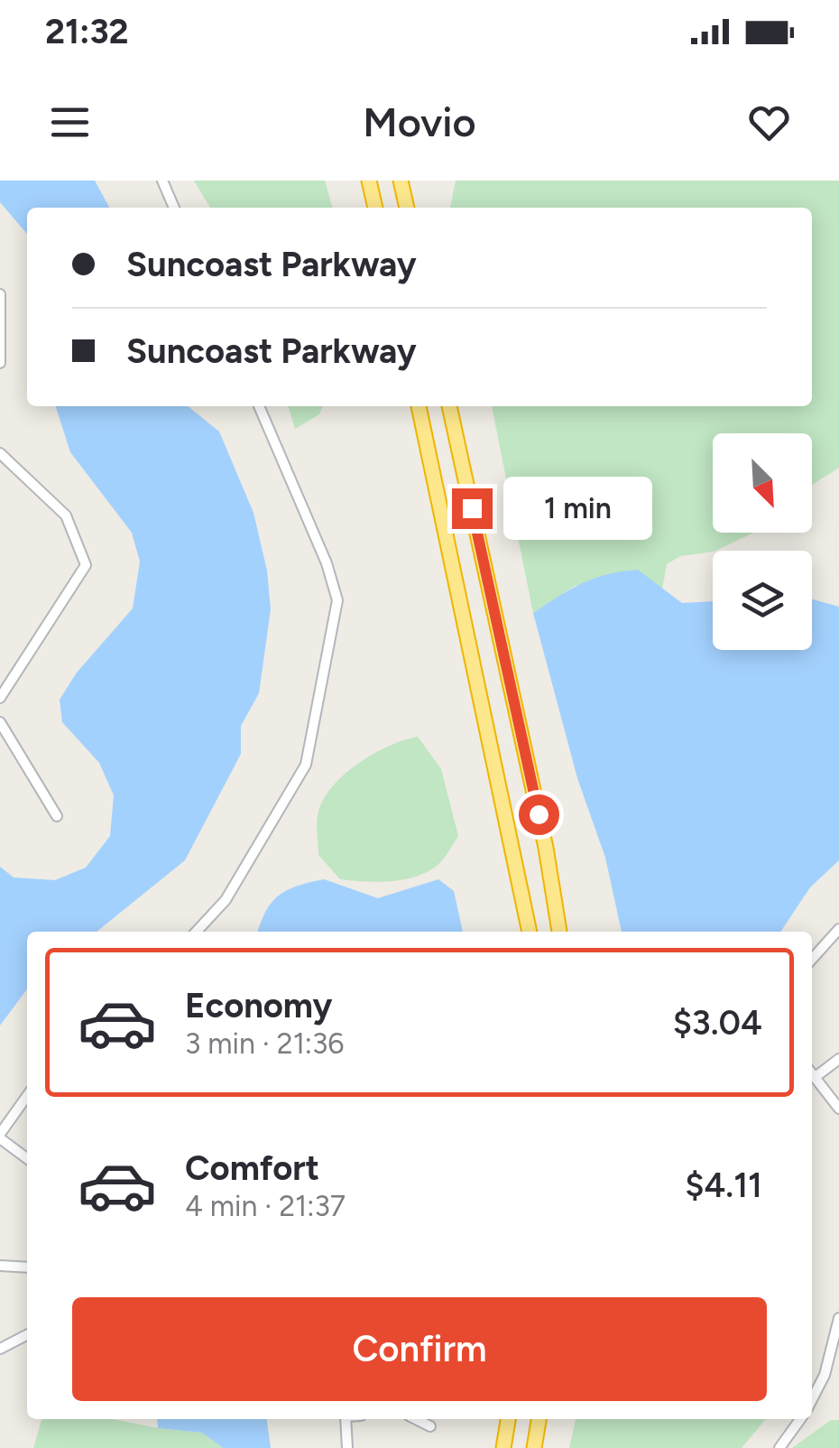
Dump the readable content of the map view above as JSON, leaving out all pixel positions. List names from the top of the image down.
{
  "north": "bottom right",
  "page": {
    "status": "21:32",
    "header": "Movio",
    "banner": ["Suncoast Parkway", "Suncoast Parkway"],
    "bubble": "1 min",
    "list": [
      {
        "name": "Economy",
        "note": "3 min · 21:36",
        "value": "$3.04"
      },
      {
        "name": "Comfort",
        "note": "4 min · 21:37",
        "value": "$4.11"
      }
    ],
    "buttons": "Confirm"
  }
}
